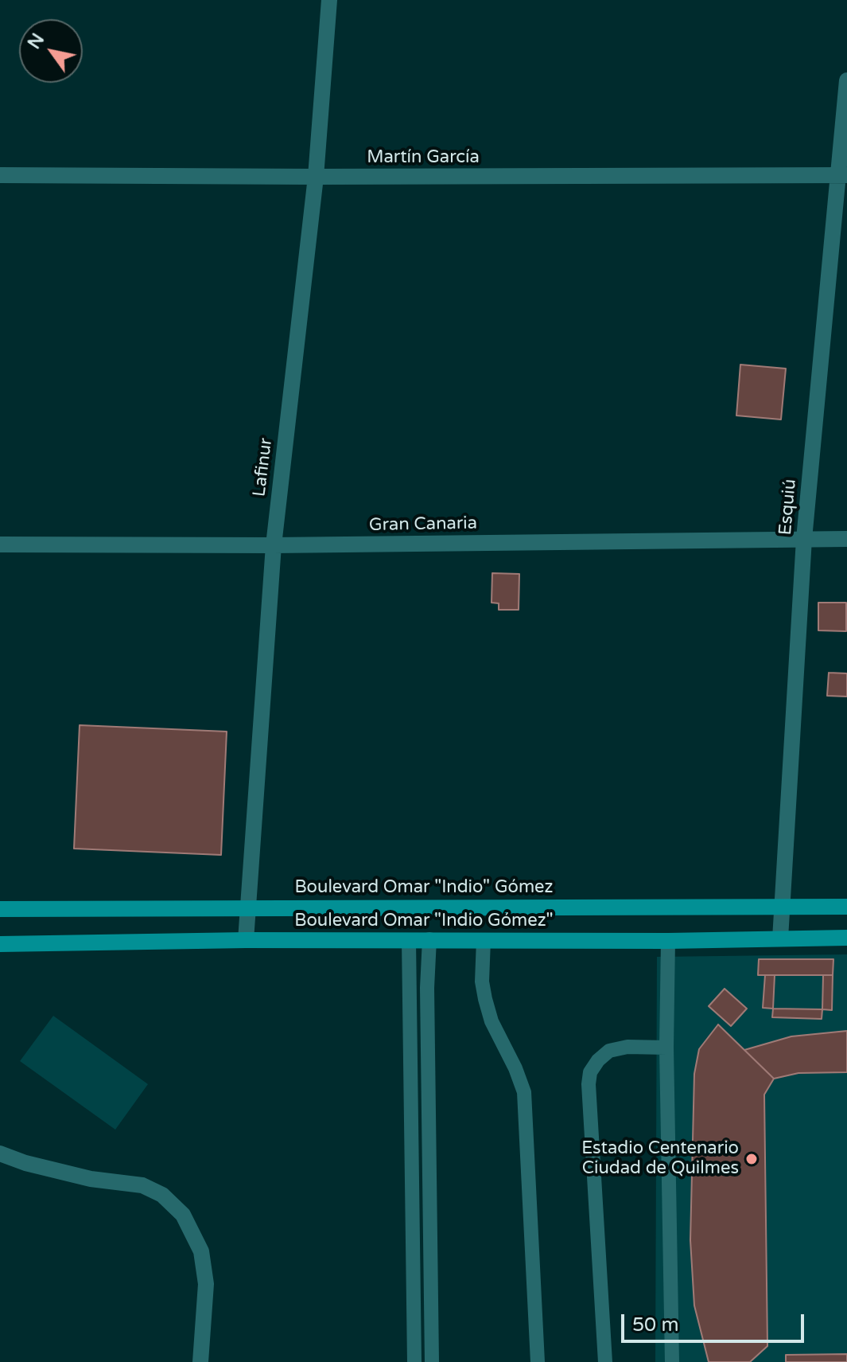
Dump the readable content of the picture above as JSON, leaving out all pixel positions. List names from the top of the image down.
{
  "streets": {
    "main road": ["Boulevard Omar \"Indio\" Gómez", "Boulevard Omar \"Indio Gómez\""],
    "street": [
      "Martín García",
      "Lafinur",
      "Esquiú",
      "Gran Canaria"
    ]
  },
  "crossings": [
    ["Martín García", "Lafinur"],
    ["Martín García", "Esquiú"],
    ["Lafinur", "Gran Canaria"],
    ["Lafinur", "Boulevard Omar \"Indio\" Gómez"],
    ["Lafinur", "Boulevard Omar \"Indio Gómez\""],
    ["Esquiú", "Gran Canaria"],
    ["Esquiú", "Boulevard Omar \"Indio\" Gómez"],
    ["Esquiú", "Boulevard Omar \"Indio Gómez\""]
  ],
  "places": ["Estadio Centenario Ciudad de Quilmes"],
  "scale_bar": "50 m",
  "north": "top left"
}
